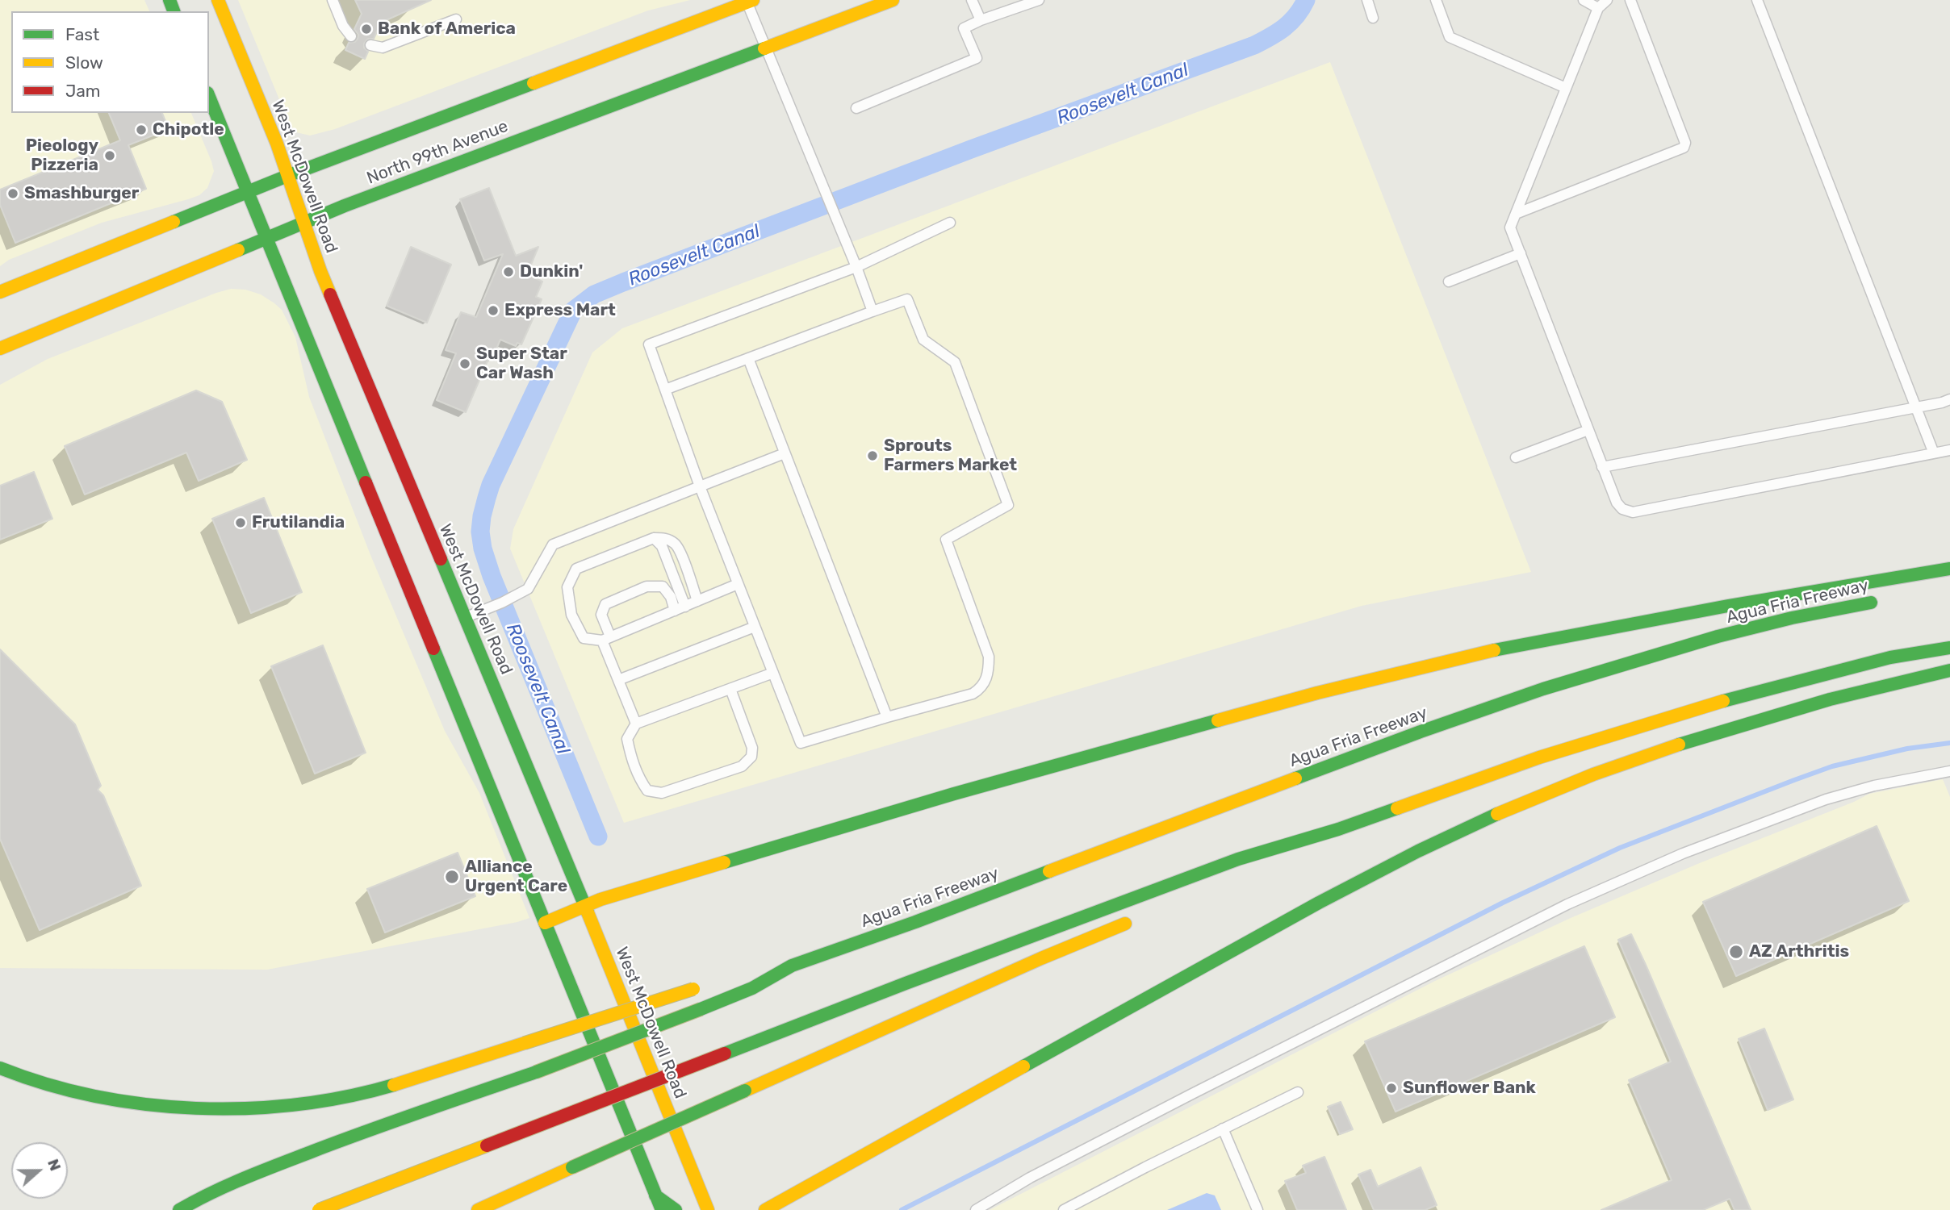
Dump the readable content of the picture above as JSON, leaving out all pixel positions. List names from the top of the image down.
{
  "streets": {
    "main road": ["North 99th Avenue", "West McDowell Road", "Agua Fria Freeway"]
  },
  "crossings": [
    ["North 99th Avenue", "West McDowell Road"]
  ],
  "water": ["Roosevelt Canal"],
  "places": [
    "Bank of America",
    "Chipotle",
    "Pieology Pizzeria",
    "Smashburger",
    "Dunkin'",
    "Express Mart",
    "Super Star Car Wash",
    "Sprouts Farmers Market",
    "Frutilandia",
    "Alliance Urgent Care",
    "AZ Arthritis",
    "Sunflower Bank"
  ],
  "legend": ["Fast", "Slow", "Jam"],
  "north": "right"
}
